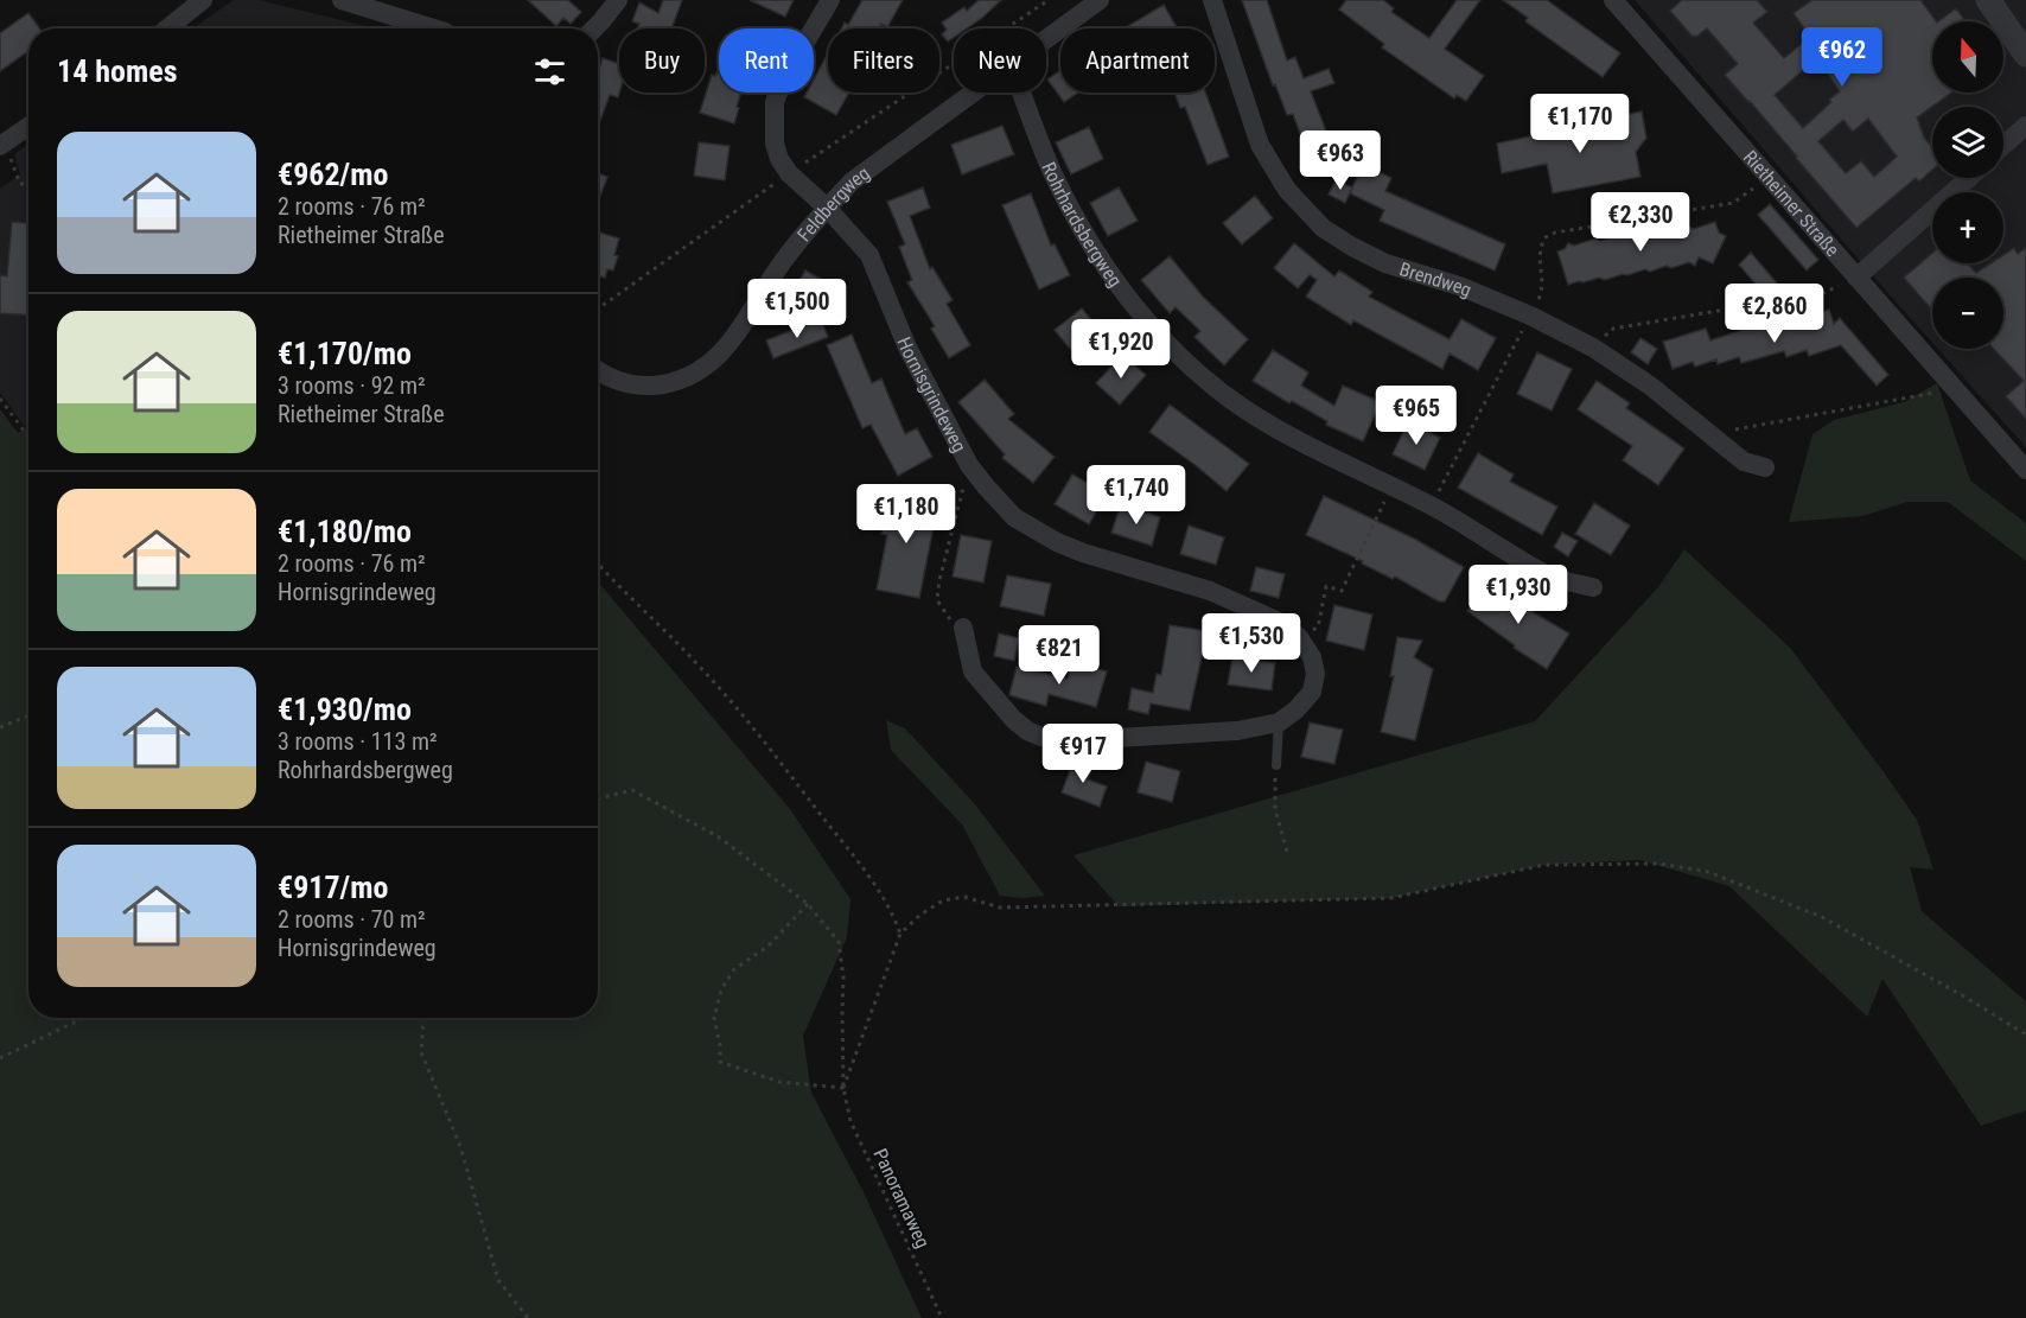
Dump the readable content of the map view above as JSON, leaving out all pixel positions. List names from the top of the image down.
{
  "streets": {
    "street": [
      "Rietheimer Straße",
      "Feldbergweg",
      "Rohrhardsbergweg",
      "Brendweg",
      "Hornisgrindeweg"
    ],
    "path": ["Panoramaweg"]
  },
  "crossings": [
    ["Feldbergweg", "Hornisgrindeweg"]
  ],
  "north": "top",
  "page": {
    "map_buttons": ["+", "−"],
    "price": [
      "€962",
      "€1,170",
      "€963",
      "€2,330",
      "€1,500",
      "€2,860",
      "€1,920",
      "€965",
      "€1,740",
      "€1,180",
      "€1,930",
      "€1,530",
      "€821",
      "€917"
    ],
    "chip": [
      "Buy",
      "Rent",
      "Filters",
      "New",
      "Apartment"
    ],
    "heading": "14 homes",
    "list": [
      {
        "name": "€962/mo",
        "note": "2 rooms · 76 m² · Rietheimer Straße"
      },
      {
        "name": "€1,170/mo",
        "note": "3 rooms · 92 m² · Rietheimer Straße"
      },
      {
        "name": "€1,180/mo",
        "note": "2 rooms · 76 m² · Hornisgrindeweg"
      },
      {
        "name": "€1,930/mo",
        "note": "3 rooms · 113 m² · Rohrhardsbergweg"
      },
      {
        "name": "€917/mo",
        "note": "2 rooms · 70 m² · Hornisgrindeweg"
      }
    ]
  }
}
